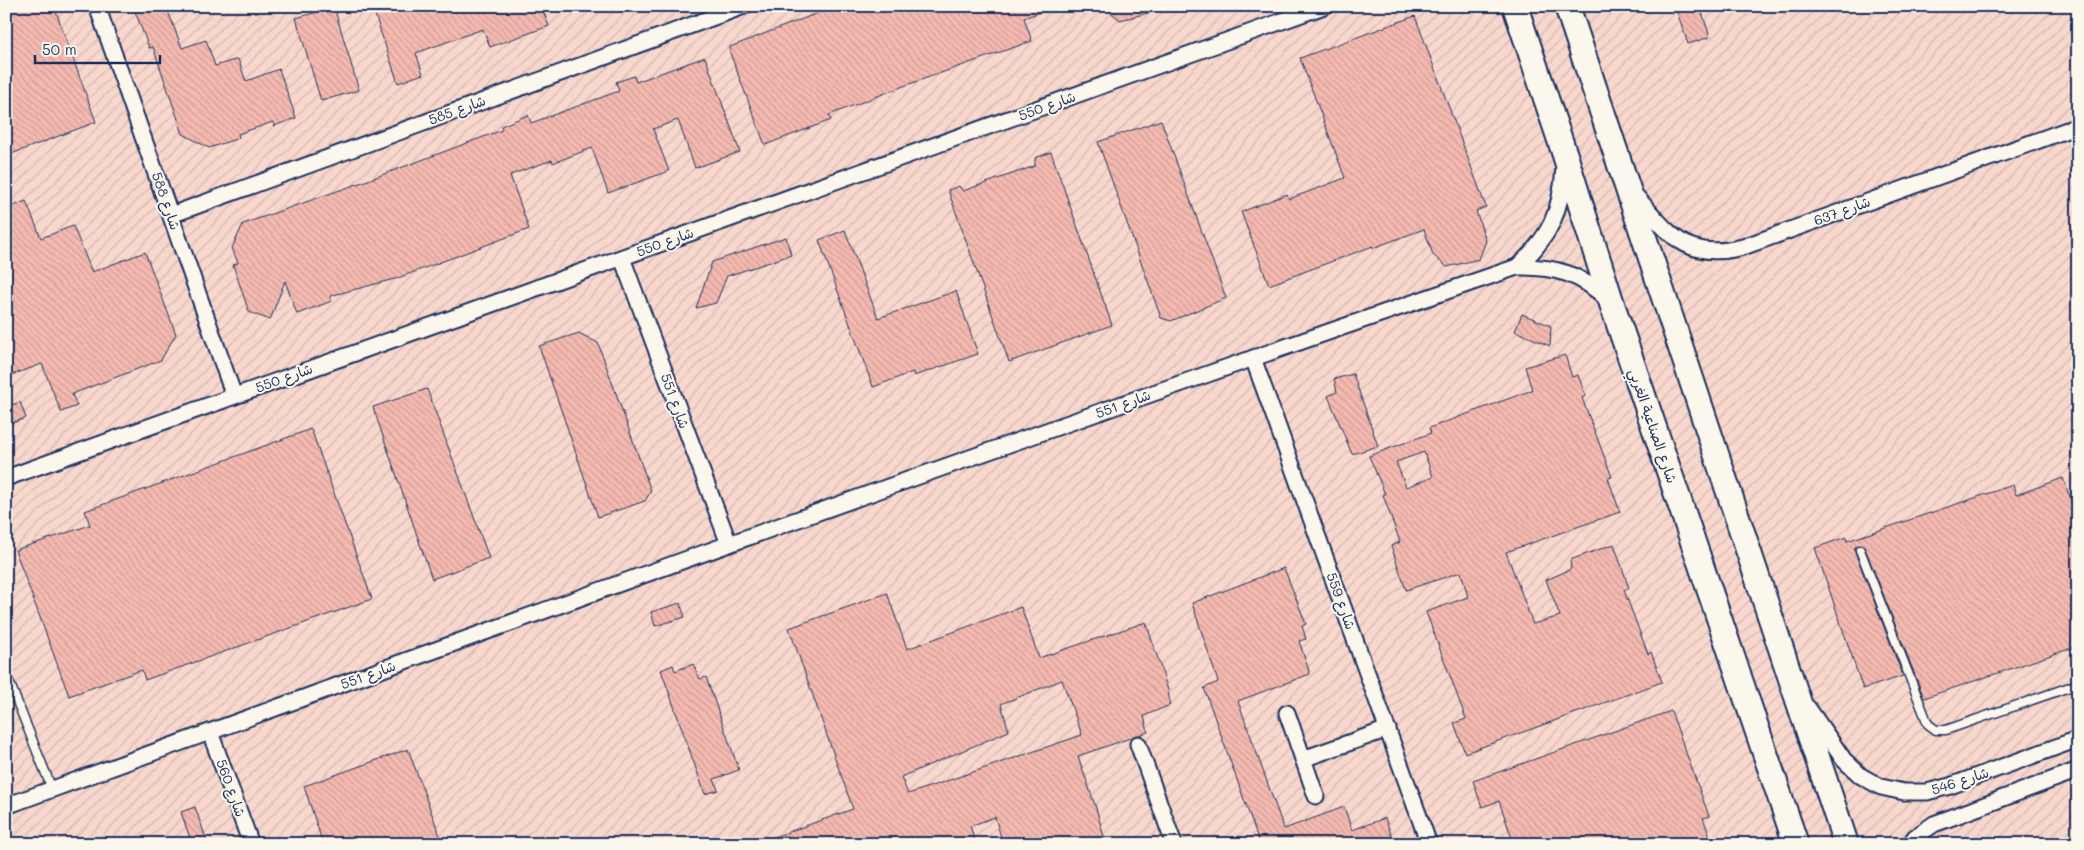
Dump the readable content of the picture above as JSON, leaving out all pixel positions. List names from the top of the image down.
{
  "streets": {
    "main road": ["شارع الصناعية الغربي"],
    "street": [
      "شارع 550",
      "شارع 585",
      "شارع 588",
      "شارع 637",
      "شارع 551",
      "شارع 559",
      "شارع 546",
      "شارع 560"
    ]
  },
  "crossings": [
    ["شارع 550", "شارع 588"],
    ["شارع 550", "شارع 551"],
    ["شارع 585", "شارع 588"],
    ["شارع 551", "شارع الصناعية الغربي"],
    ["شارع 551", "شارع 559"],
    ["شارع 551", "شارع 560"]
  ],
  "scale_bar": "50 m"
}
